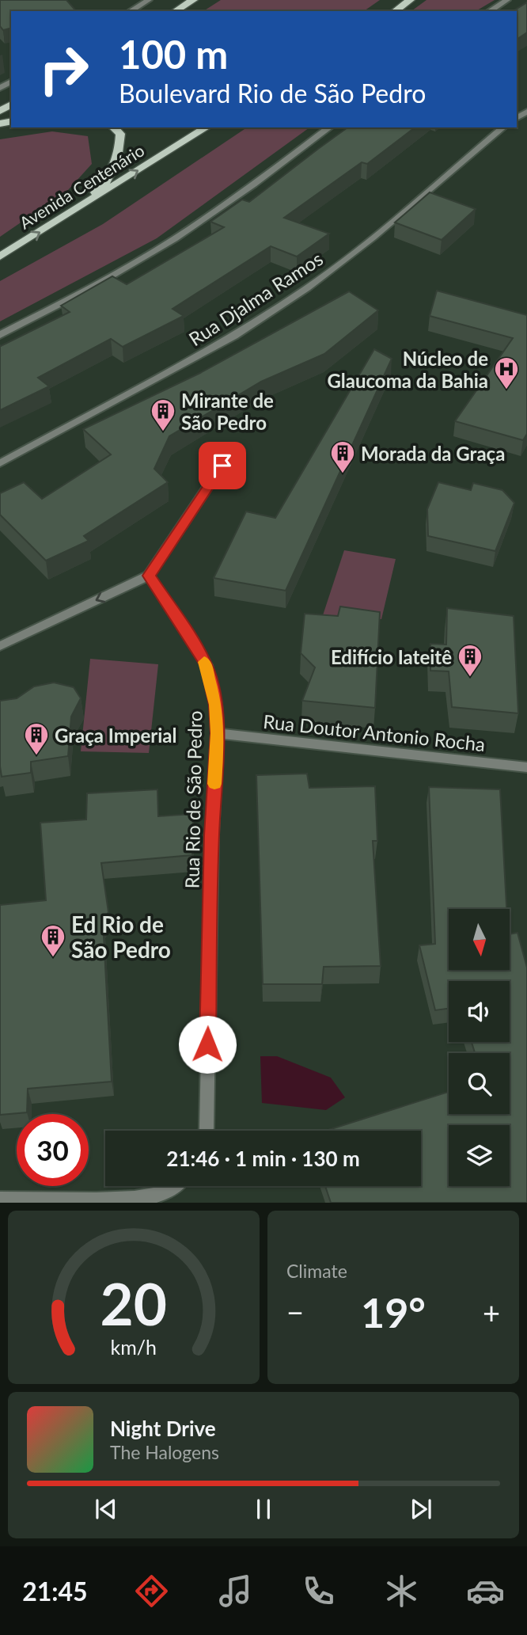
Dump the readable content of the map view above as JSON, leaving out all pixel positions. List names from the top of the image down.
{
  "streets": {
    "main road": ["Avenida Centenário"],
    "street": ["Rua Djalma Ramos", "Rua Doutor Antonio Rocha", "Rua Rio de São Pedro"]
  },
  "crossings": [
    ["Rua Doutor Antonio Rocha", "Rua Rio de São Pedro"]
  ],
  "one_way": ["Avenida Centenário"],
  "places": {
    "hospital": ["Núcleo de Glaucoma da Bahia"],
    "building": [
      "Mirante de São Pedro",
      "Morada da Graça",
      "Edifício Iateitê",
      "Graça Imperial",
      "Ed Rio de São Pedro"
    ]
  },
  "north": "bottom",
  "page": {
    "turn": ["100 m", "Boulevard Rio de São Pedro"],
    "limit": "30",
    "trip": "21:46 · 1 min · 130 m",
    "tile": "Climate",
    "heat": ["−", "19°", "+"],
    "song": ["Night Drive", "The Halogens"],
    "tabs": "21:45",
    "gauge": ["20", "km/h"]
  }
}
